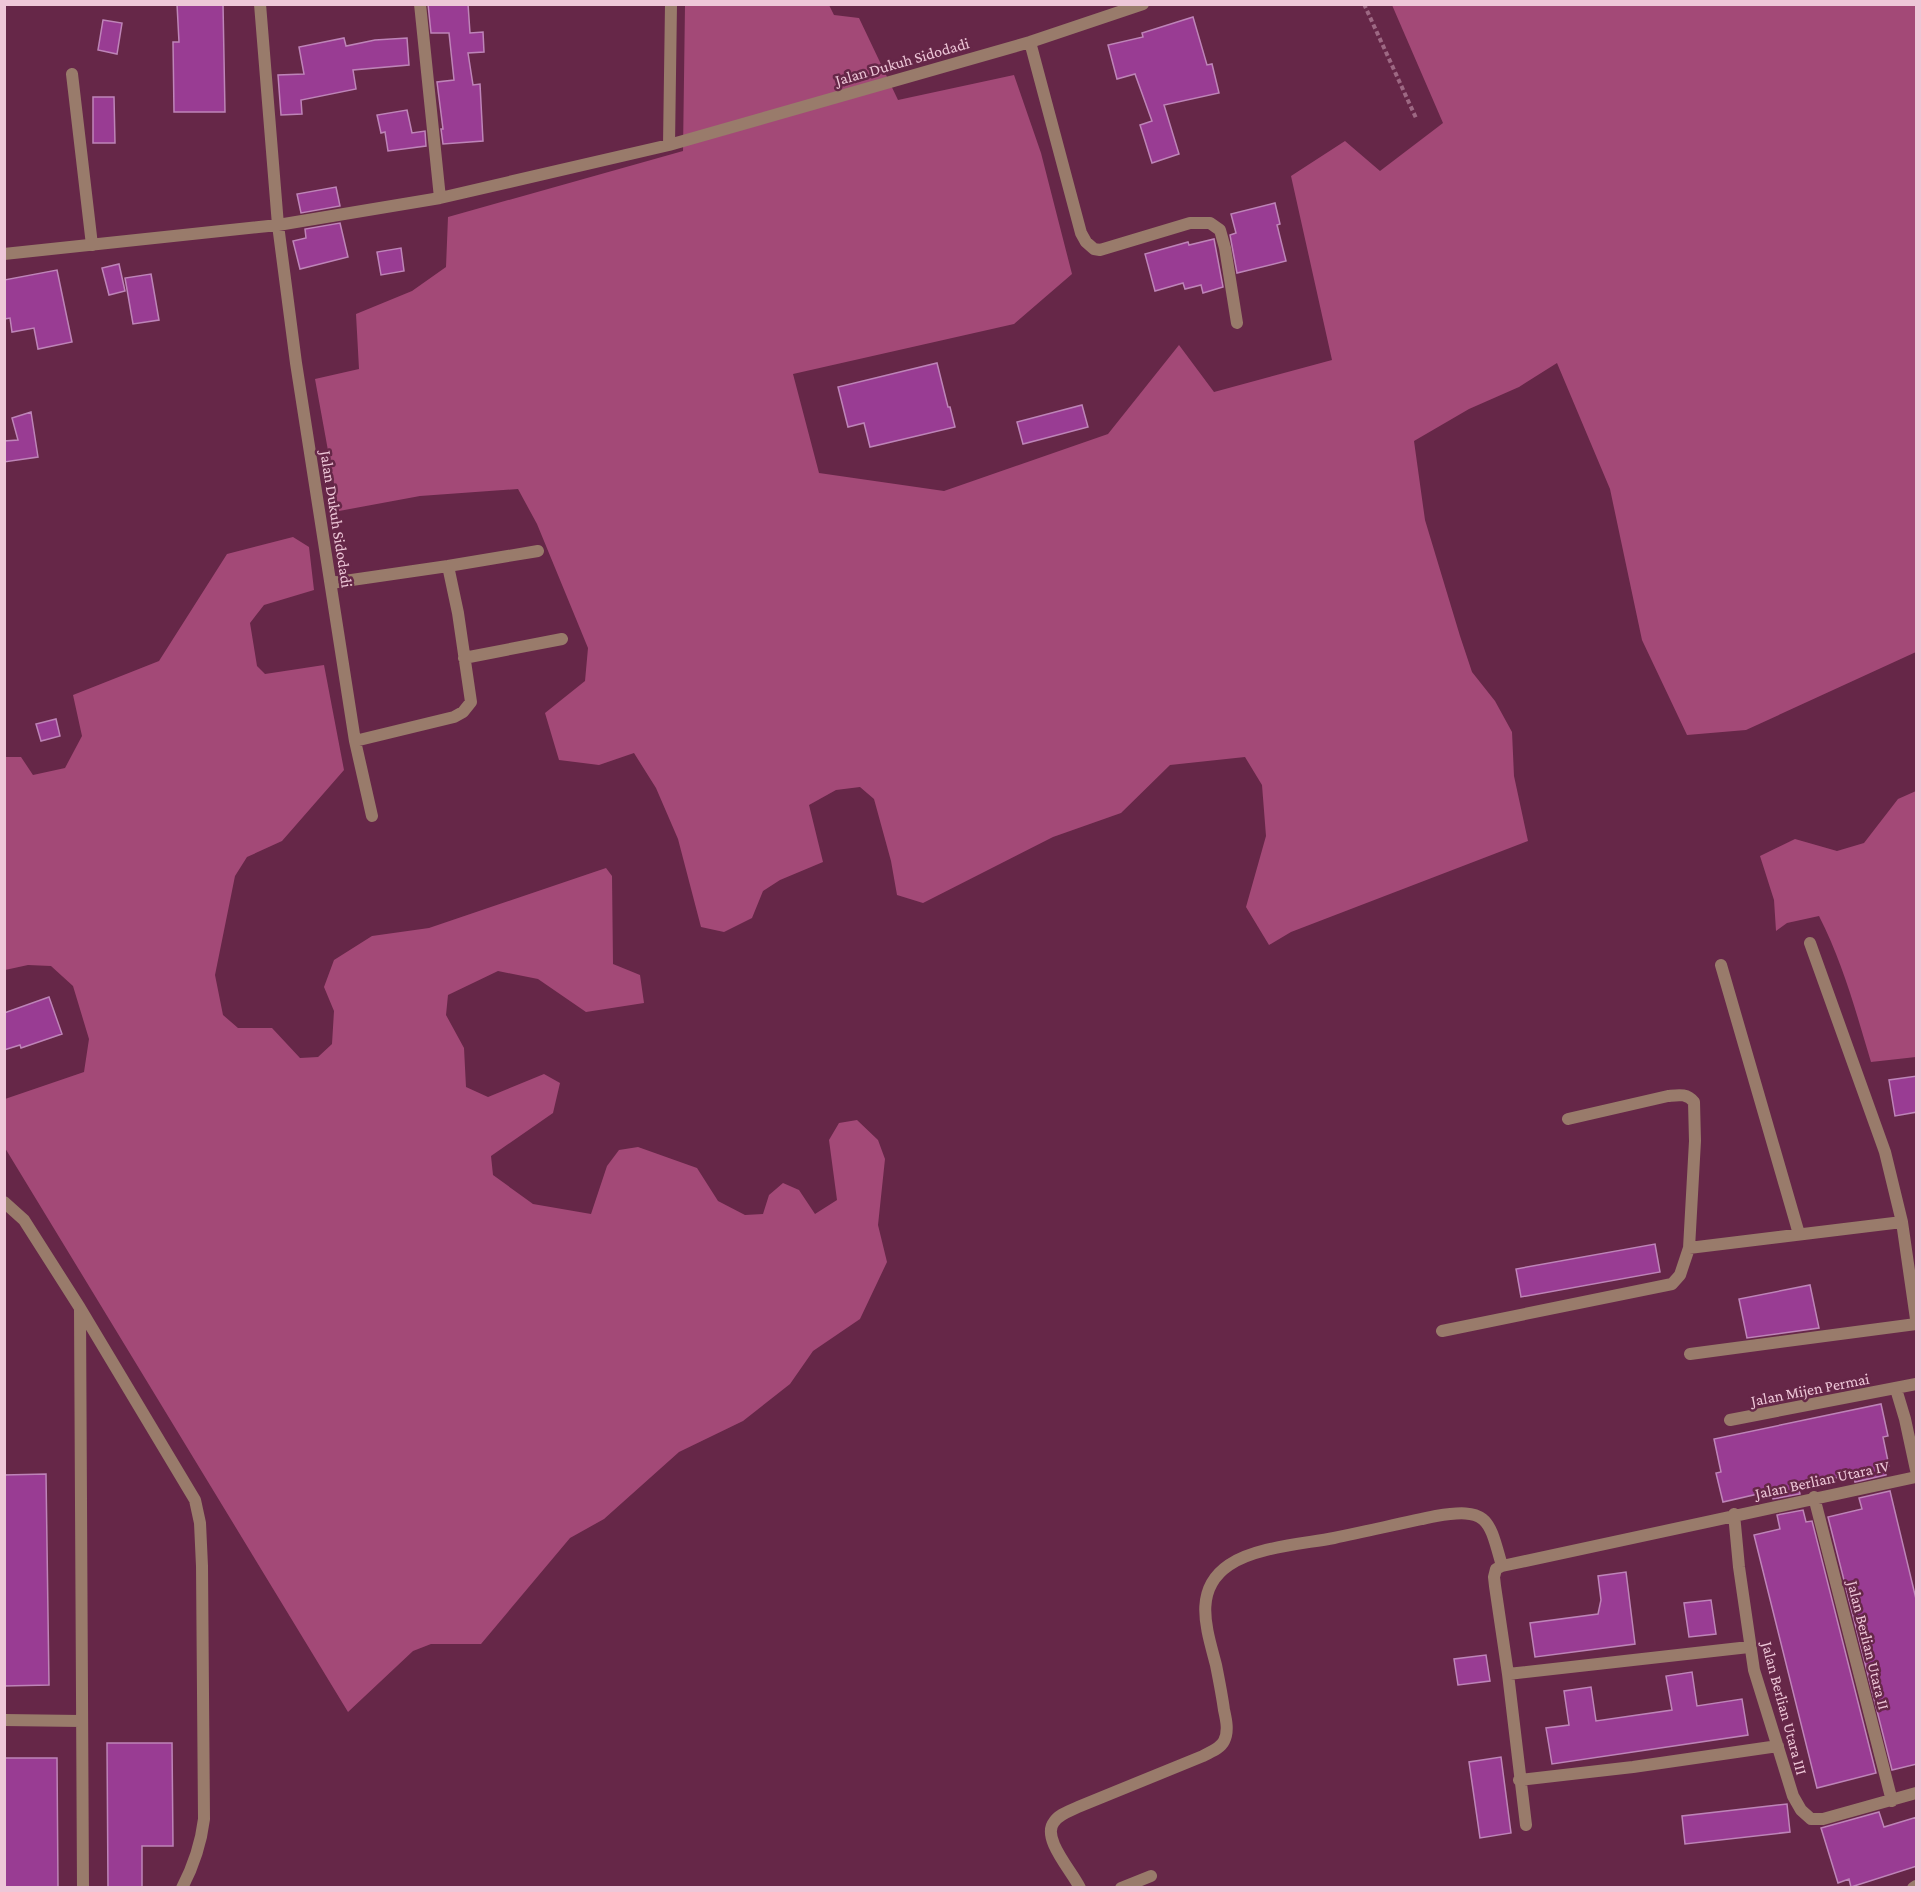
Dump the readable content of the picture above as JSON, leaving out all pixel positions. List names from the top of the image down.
{
  "streets": {
    "street": [
      "Jalan Dukuh Sidodadi",
      "Jalan Mijen Permai",
      "Jalan Berlian Utara IV",
      "Jalan Berlian Utara II",
      "Jalan Berlian Utara III"
    ]
  },
  "crossings": [
    ["Jalan Berlian Utara IV", "Jalan Berlian Utara II"],
    ["Jalan Berlian Utara IV", "Jalan Berlian Utara III"],
    ["Jalan Berlian Utara II", "Jalan Berlian Utara III"]
  ]
}
